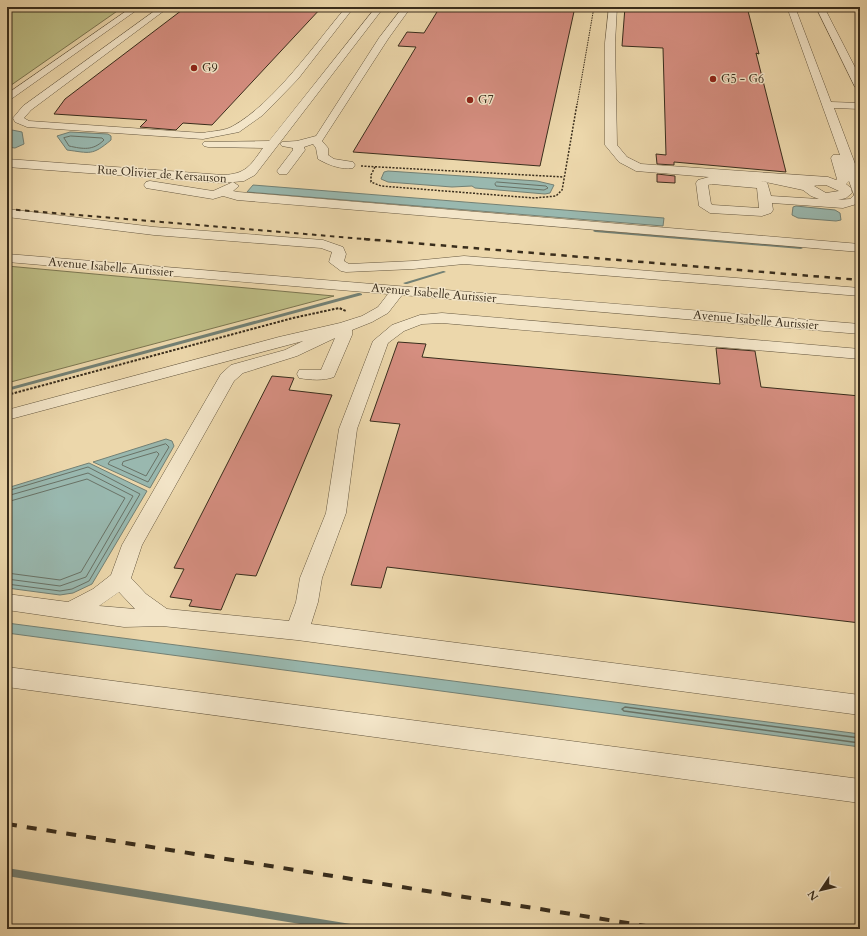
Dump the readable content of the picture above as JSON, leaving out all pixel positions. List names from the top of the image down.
{
  "streets": {
    "street": ["Rue Olivier de Kersauson", "Avenue Isabelle Autissier"]
  },
  "places": ["G9", "G5 - G6", "G7"],
  "north": "bottom left"
}
